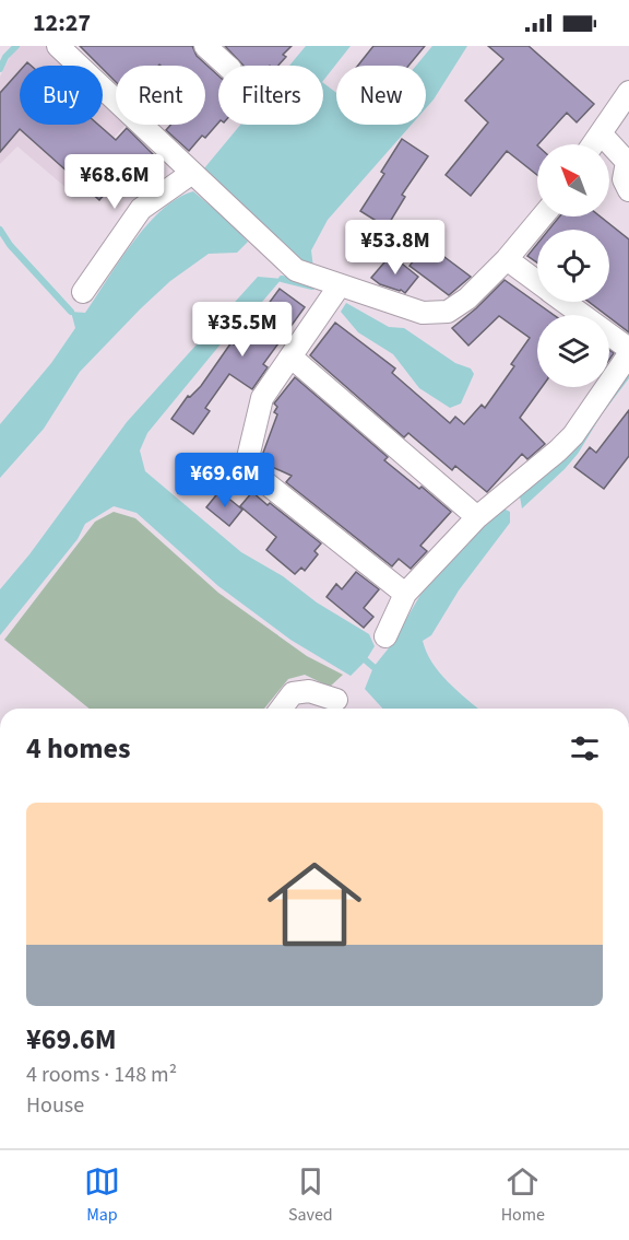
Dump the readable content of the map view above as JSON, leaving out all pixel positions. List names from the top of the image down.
{
  "north": "top left",
  "page": {
    "status": "12:27",
    "chip": [
      "Buy",
      "Rent",
      "Filters",
      "New"
    ],
    "price": [
      "¥68.6M",
      "¥53.8M",
      "¥35.5M",
      "¥69.6M"
    ],
    "heading": "4 homes",
    "list": [
      {
        "name": "¥69.6M",
        "note": "4 rooms · 148 m² · House"
      }
    ],
    "tabs": ["Map", "Saved", "Home"]
  }
}
